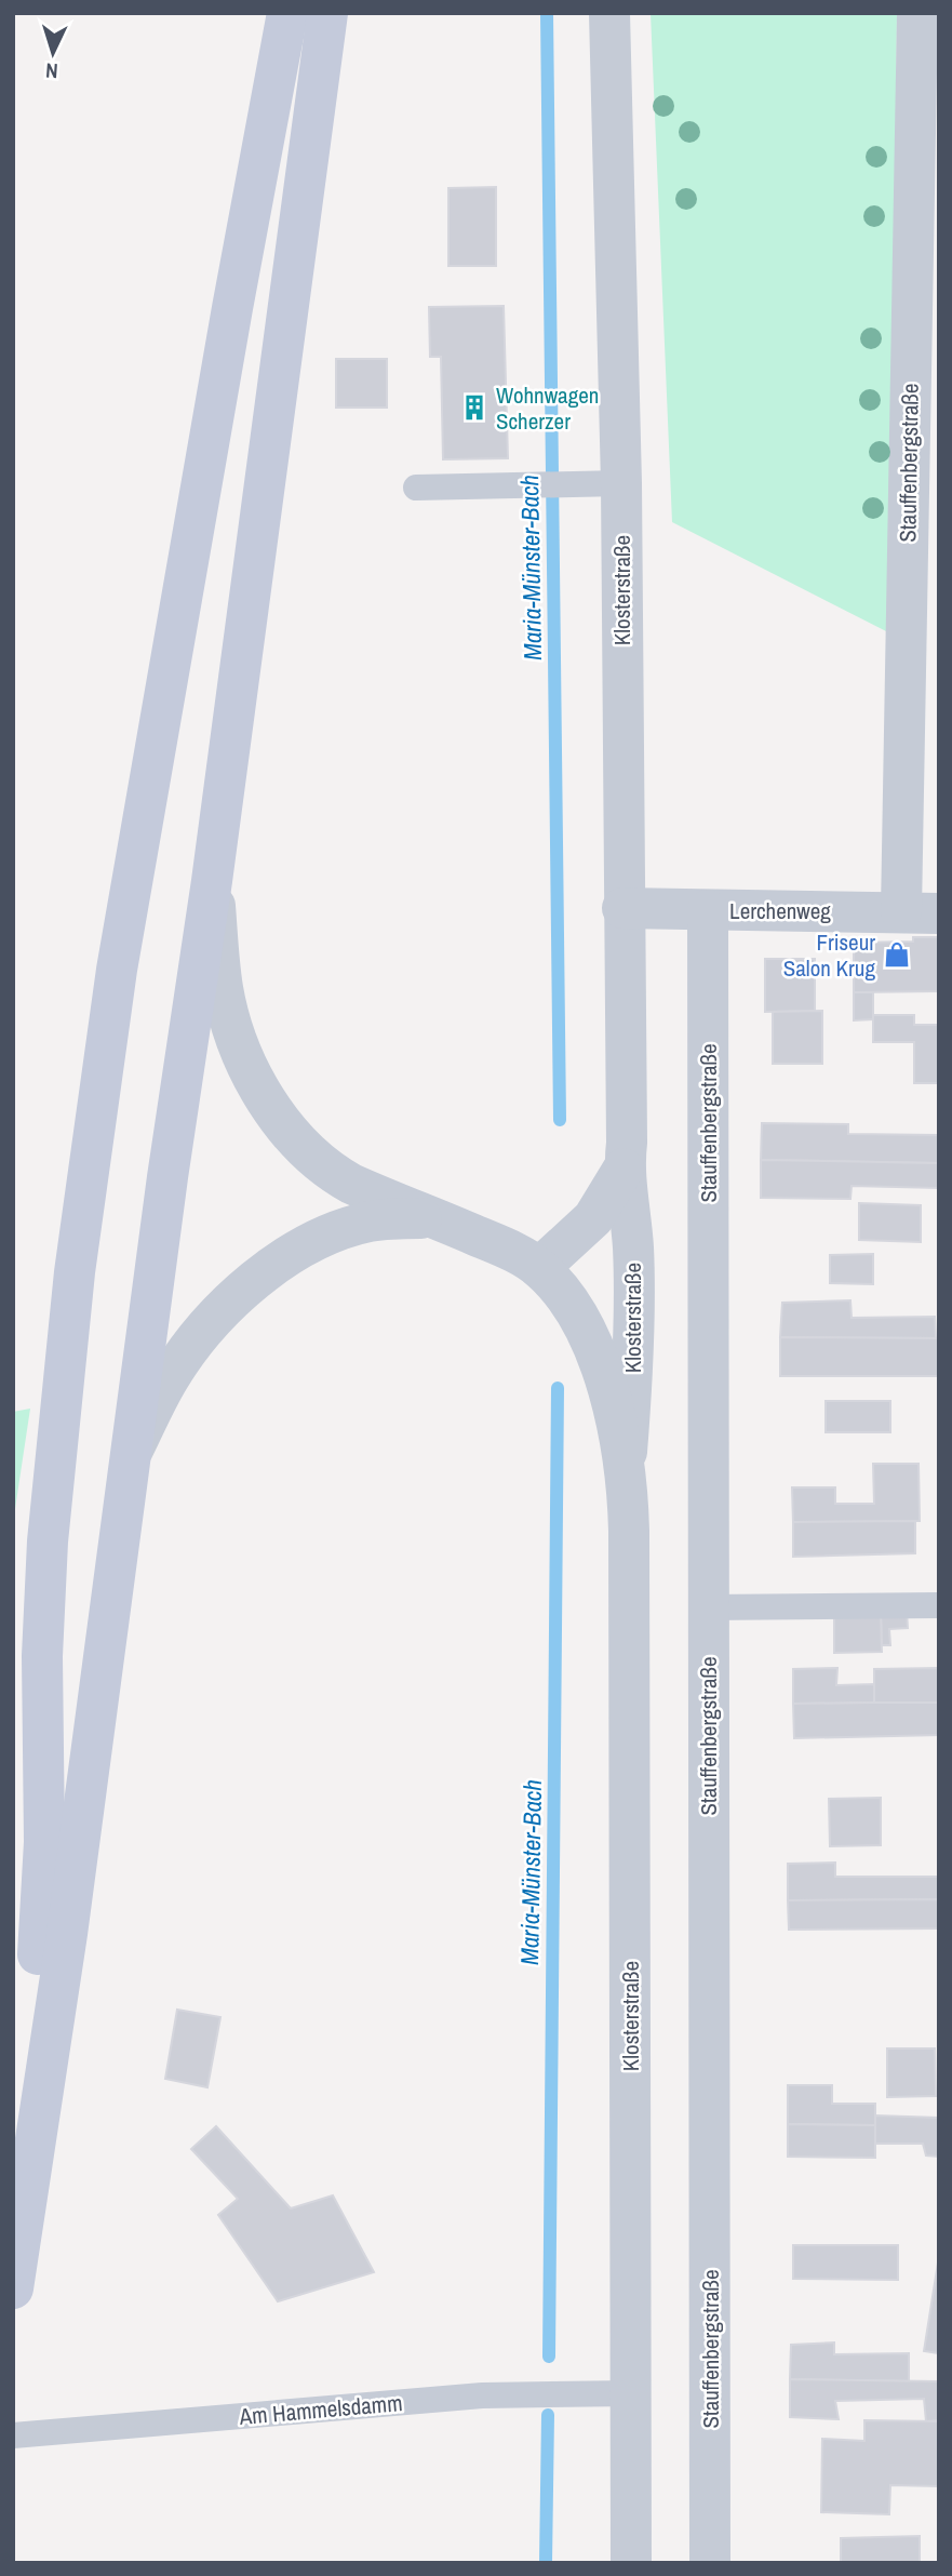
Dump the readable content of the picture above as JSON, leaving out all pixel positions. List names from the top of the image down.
{
  "streets": {
    "street": ["Stauffenbergstraße", "Klosterstraße", "Lerchenweg"],
    "lane": ["Am Hammelsdamm"]
  },
  "crossings": [
    ["Stauffenbergstraße", "Lerchenweg"],
    ["Klosterstraße", "Lerchenweg"],
    ["Klosterstraße", "Am Hammelsdamm"]
  ],
  "water": ["Maria-Münster-Bach"],
  "places": {
    "building": ["Wohnwagen Scherzer"],
    "shop": ["Friseur Salon Krug"]
  },
  "north": "bottom"
}
